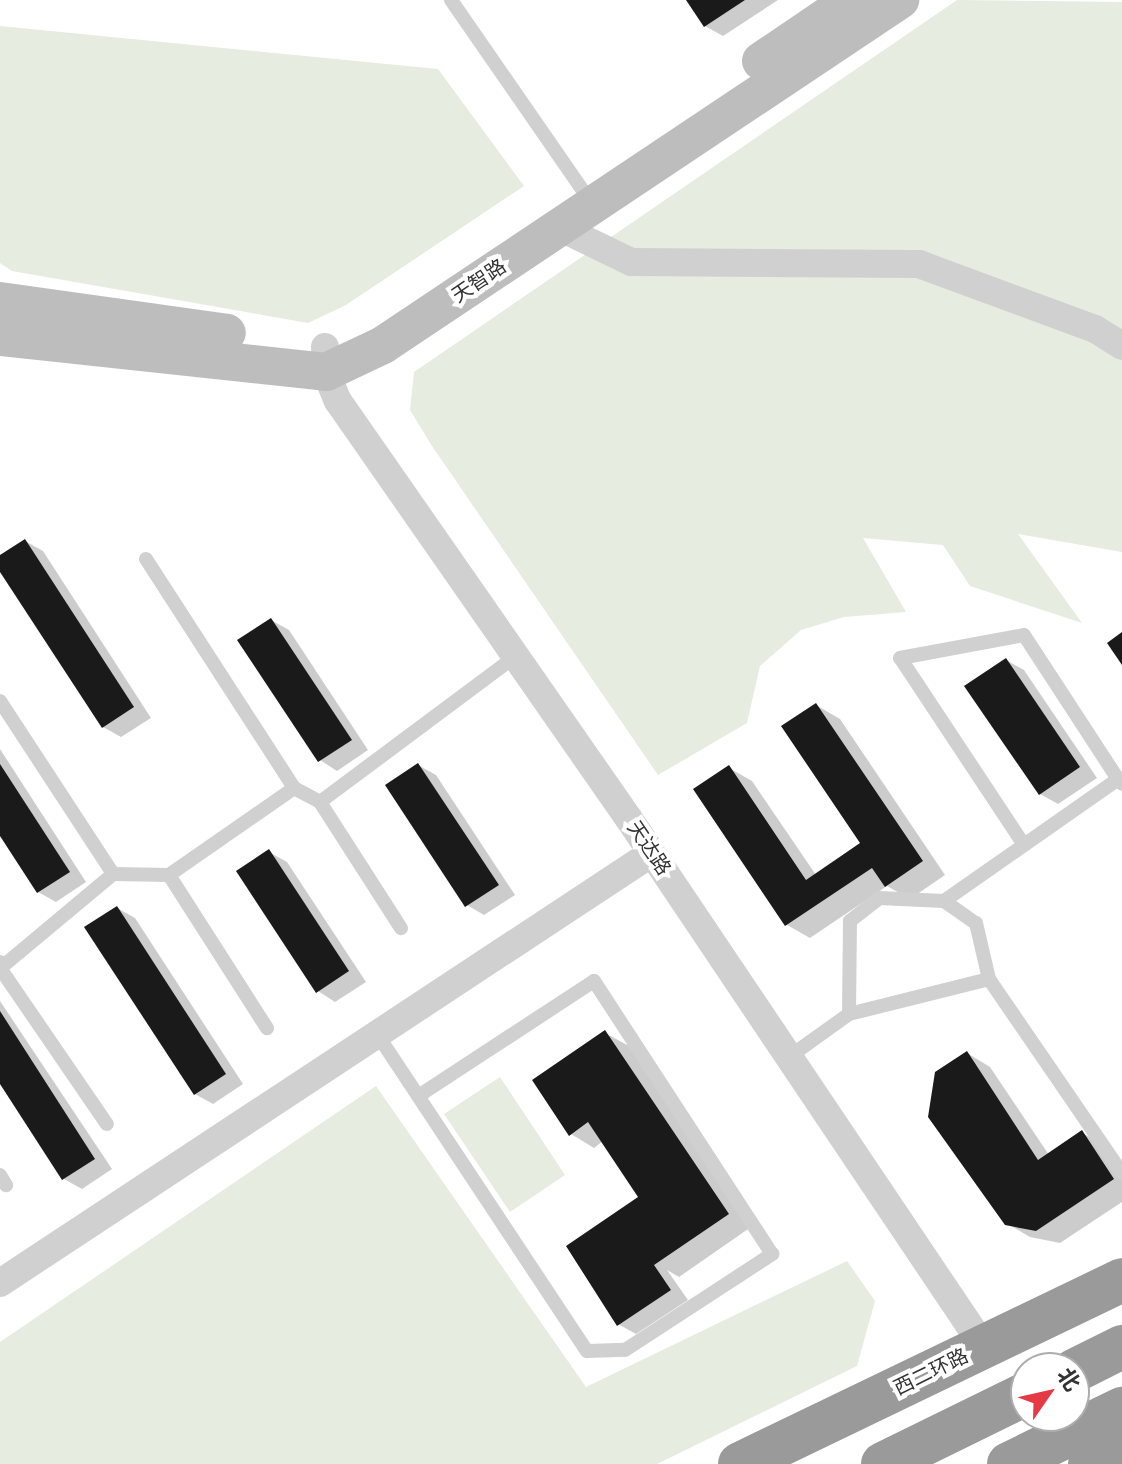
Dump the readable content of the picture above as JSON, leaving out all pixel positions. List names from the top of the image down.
{
  "streets": {
    "highway": ["西二环路"],
    "street": ["天智路", "天达路"]
  },
  "crossings": [
    ["天智路", "天达路"],
    ["天达路", "西二环路"]
  ],
  "north": "top right"
}
